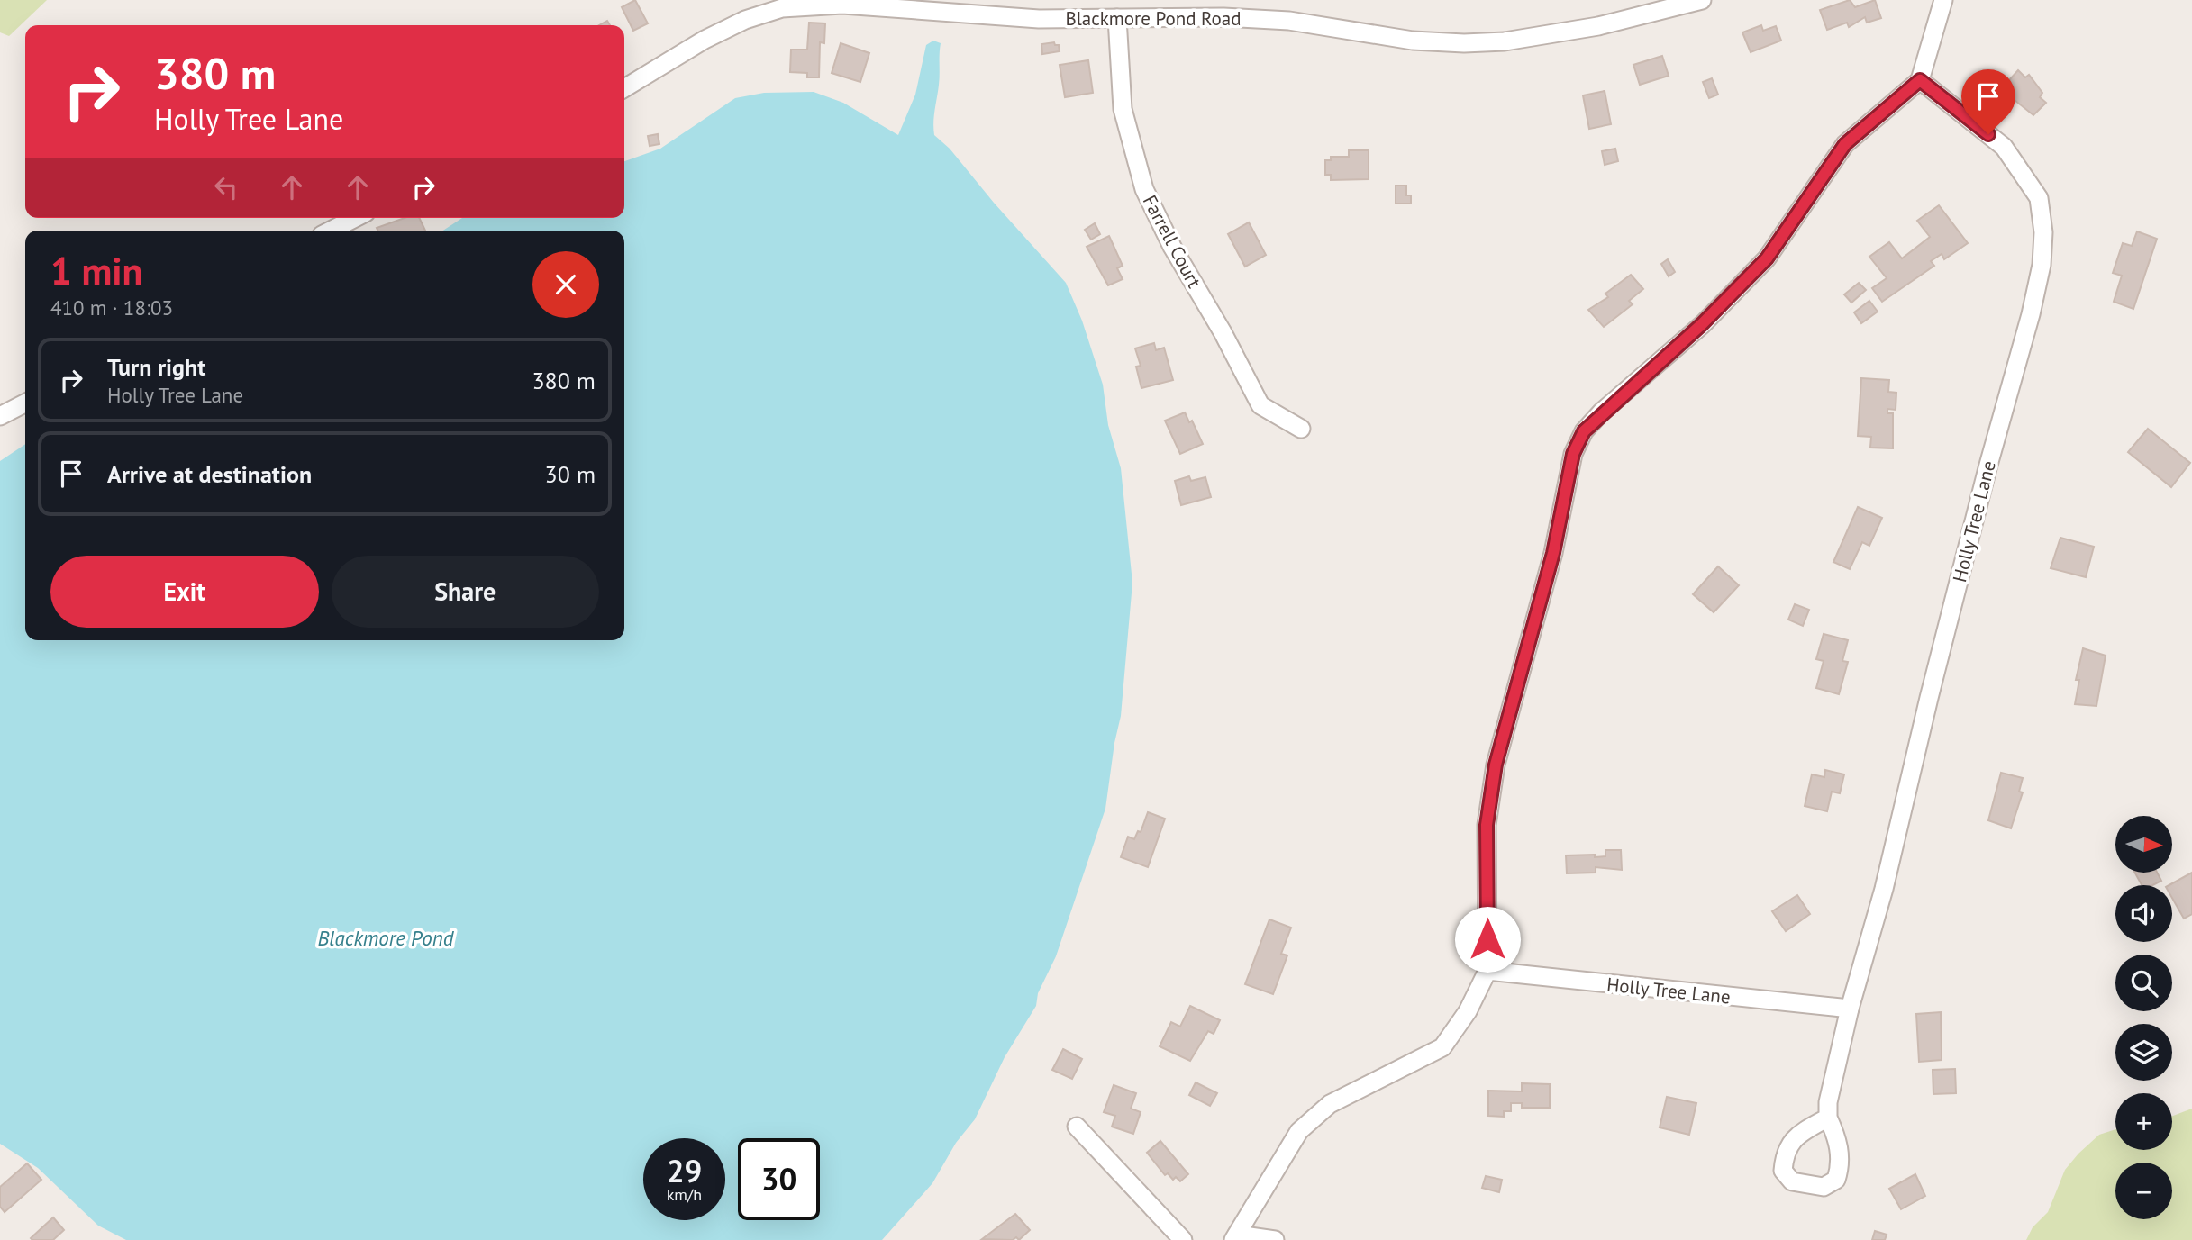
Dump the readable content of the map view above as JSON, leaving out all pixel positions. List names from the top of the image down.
{
  "streets": {
    "street": ["Blackmore Pond Road", "Farrell Court", "Holly Tree Lane"]
  },
  "crossings": [
    ["Blackmore Pond Road", "Farrell Court"]
  ],
  "water": ["Blackmore Pond"],
  "north": "right",
  "page": {
    "turn": ["380 m", "Holly Tree Lane"],
    "heading": ["1 min", "410 m · 18:03"],
    "list": [
      {
        "name": "Turn right",
        "note": "Holly Tree Lane",
        "value": "380 m"
      },
      {
        "name": "Arrive at destination",
        "value": "30 m"
      }
    ],
    "buttons": ["Exit", "Share"],
    "map_buttons": ["+", "−"],
    "speed": "29 km/h",
    "limit": "30"
  }
}
